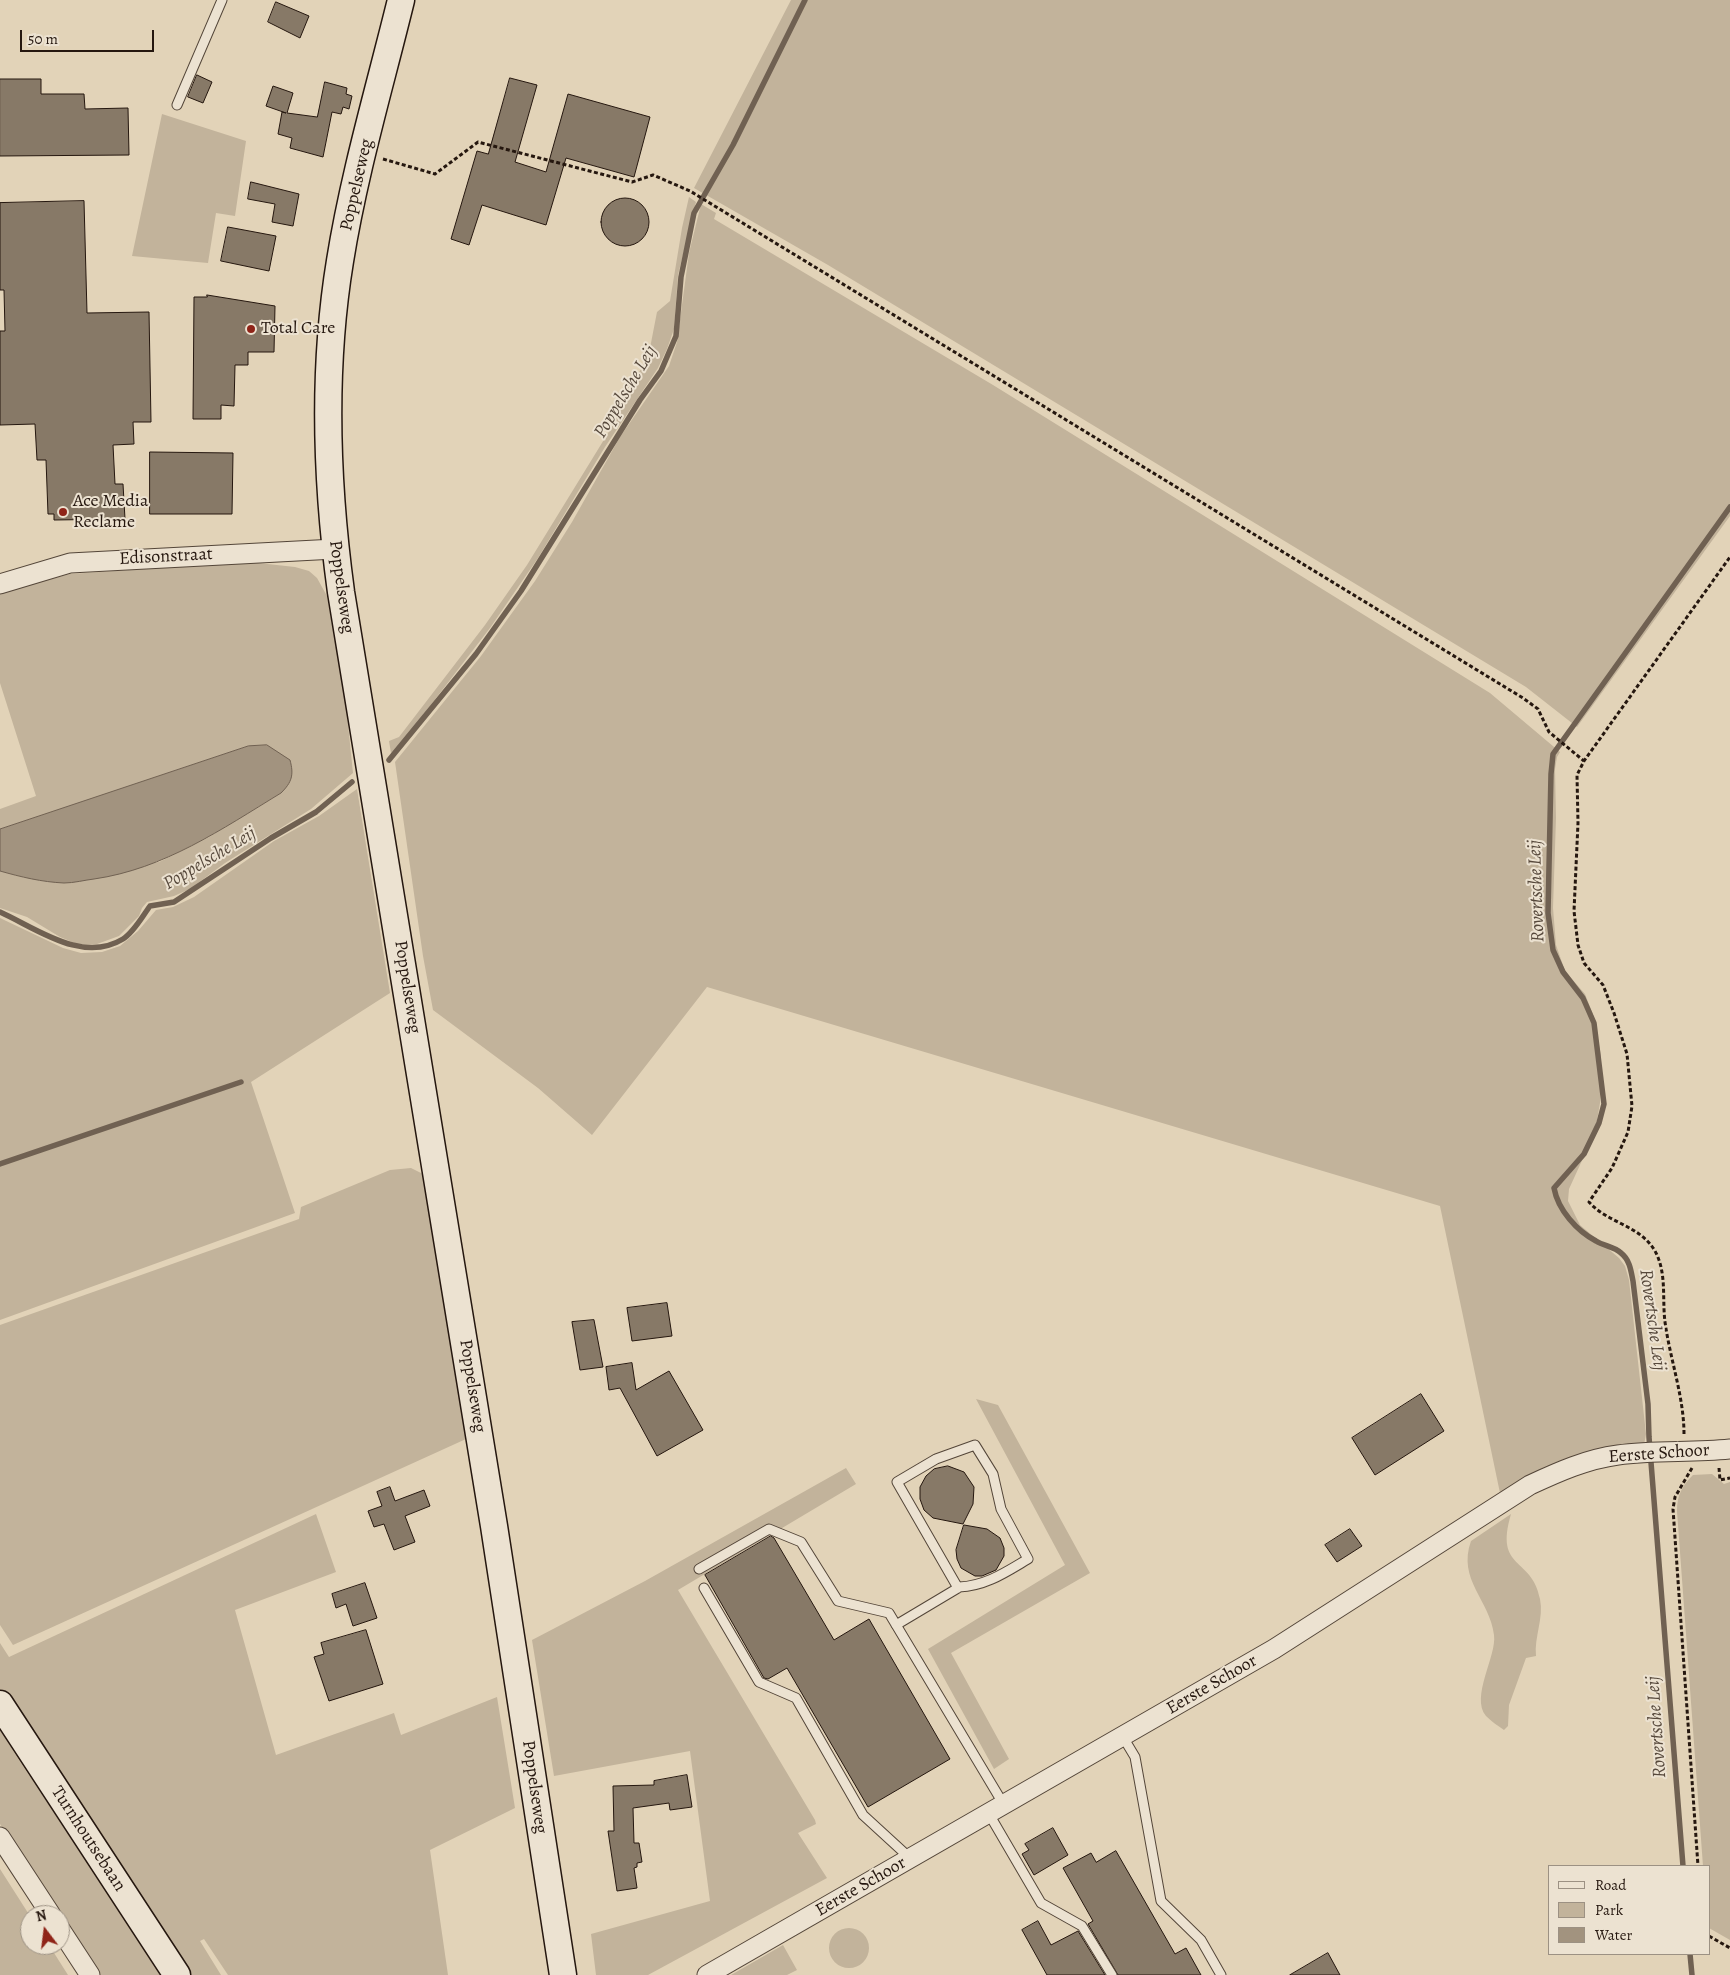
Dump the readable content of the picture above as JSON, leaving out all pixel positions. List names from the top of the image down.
{
  "streets": {
    "street": [
      "Poppelseweg",
      "Edisonstraat",
      "Eerste Schoor",
      "Turnhoutsebaan"
    ]
  },
  "crossings": [
    ["Poppelseweg", "Edisonstraat"]
  ],
  "water": ["Poppelsche Leij", "Rovertsche Leij"],
  "places": ["Total Care", "Ace Media Reclame"],
  "legend": ["Road", "Park", "Water"],
  "scale_bar": "50 m",
  "north": "top"
}
